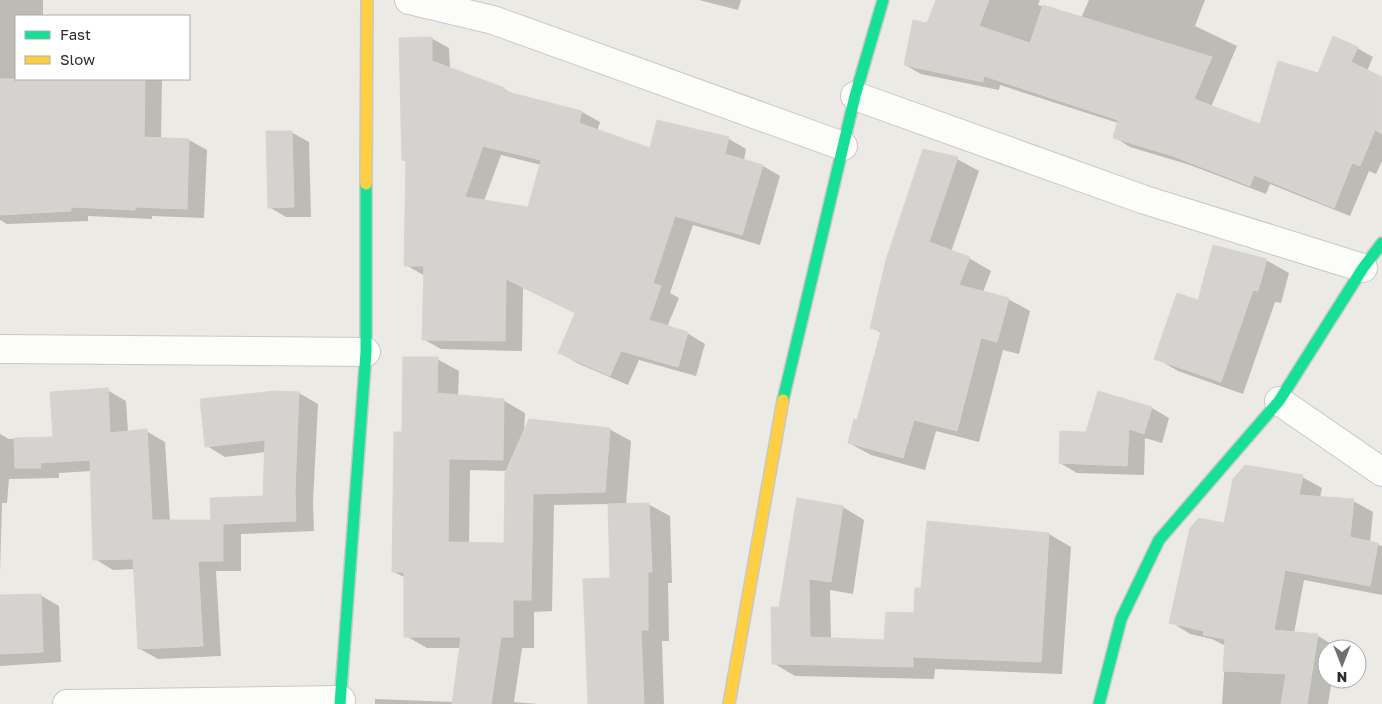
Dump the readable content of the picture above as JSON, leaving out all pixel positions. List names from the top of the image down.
{
  "legend": ["Fast", "Slow"],
  "north": "bottom"
}
